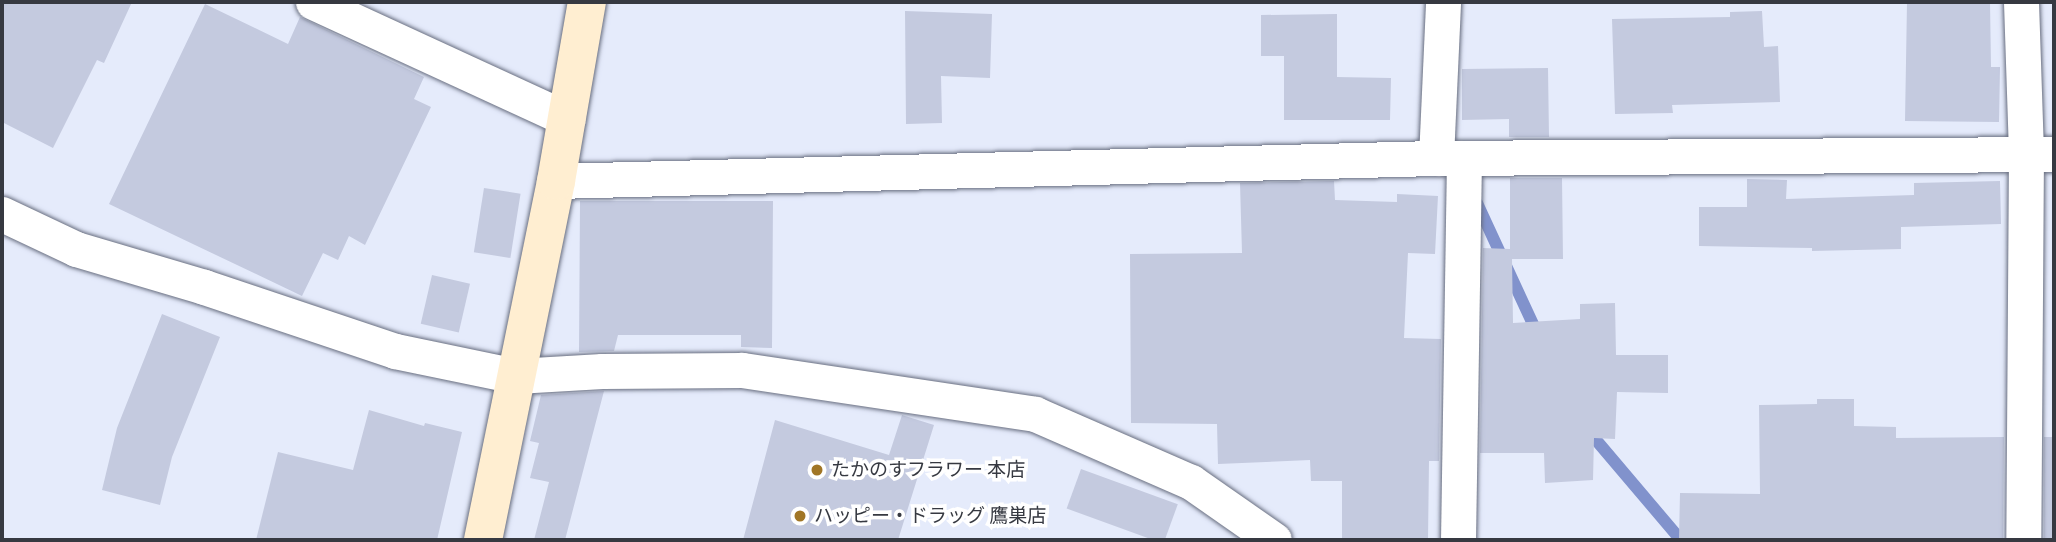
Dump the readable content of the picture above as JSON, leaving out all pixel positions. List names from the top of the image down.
{
  "places": ["たかのすフラワー 本店", "ハッピー・ドラッグ 鷹巣店"]
}
